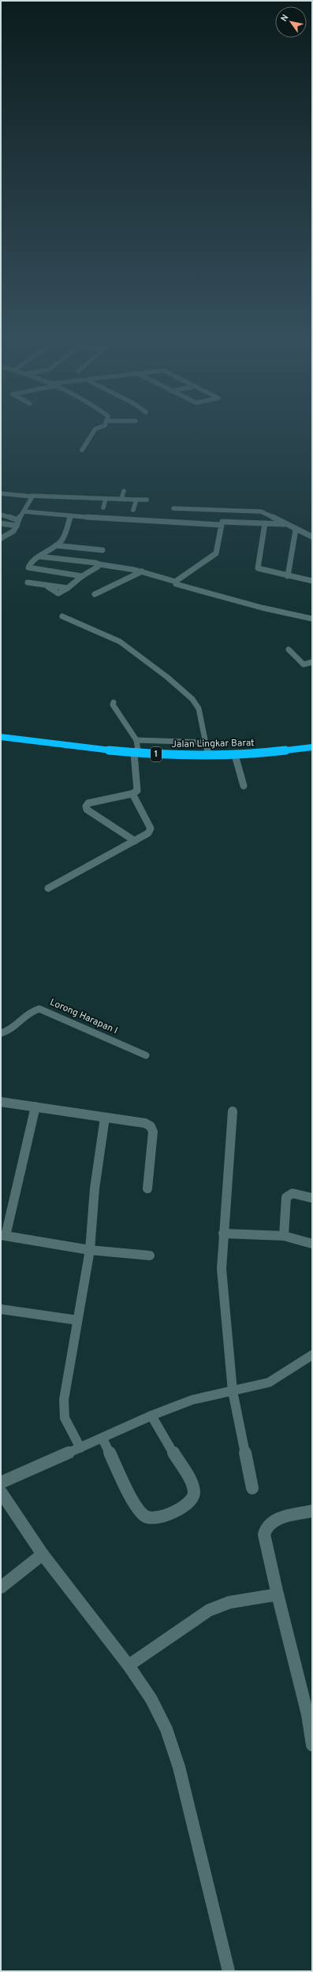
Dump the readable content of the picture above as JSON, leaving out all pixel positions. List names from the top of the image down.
{
  "streets": {
    "highway": ["Jalan Lingkar Barat", "1"],
    "street": ["Lorong Harapan I"]
  },
  "north": "top left"
}
